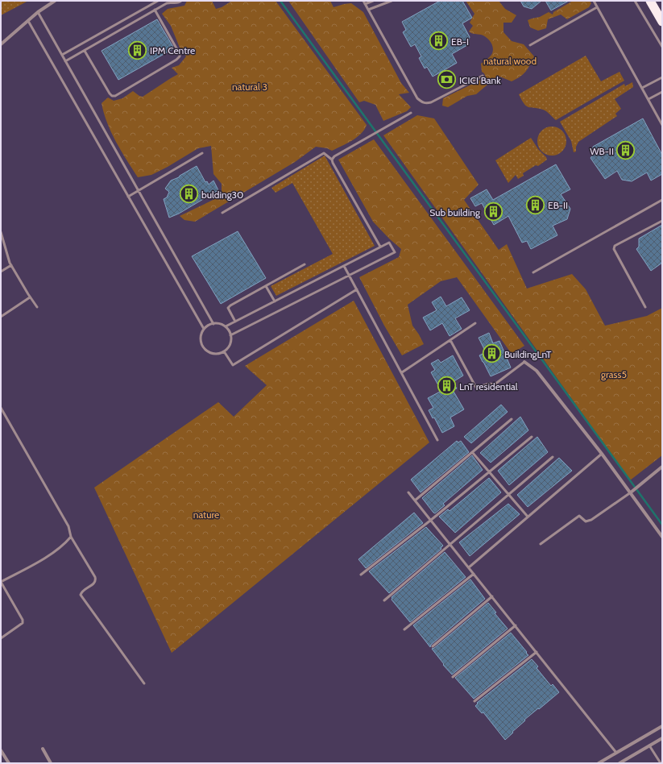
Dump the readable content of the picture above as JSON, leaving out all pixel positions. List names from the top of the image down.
{
  "parks": [
    "natural wood",
    "natural 3",
    "grass5",
    "nature"
  ],
  "places": {
    "building": [
      "EB-I",
      "IPM Centre",
      "WB-II",
      "bulding30",
      "EB-II",
      "Sub building",
      "BuildingLnT",
      "LnT residential"
    ],
    "bank": ["ICICI Bank"]
  }
}
